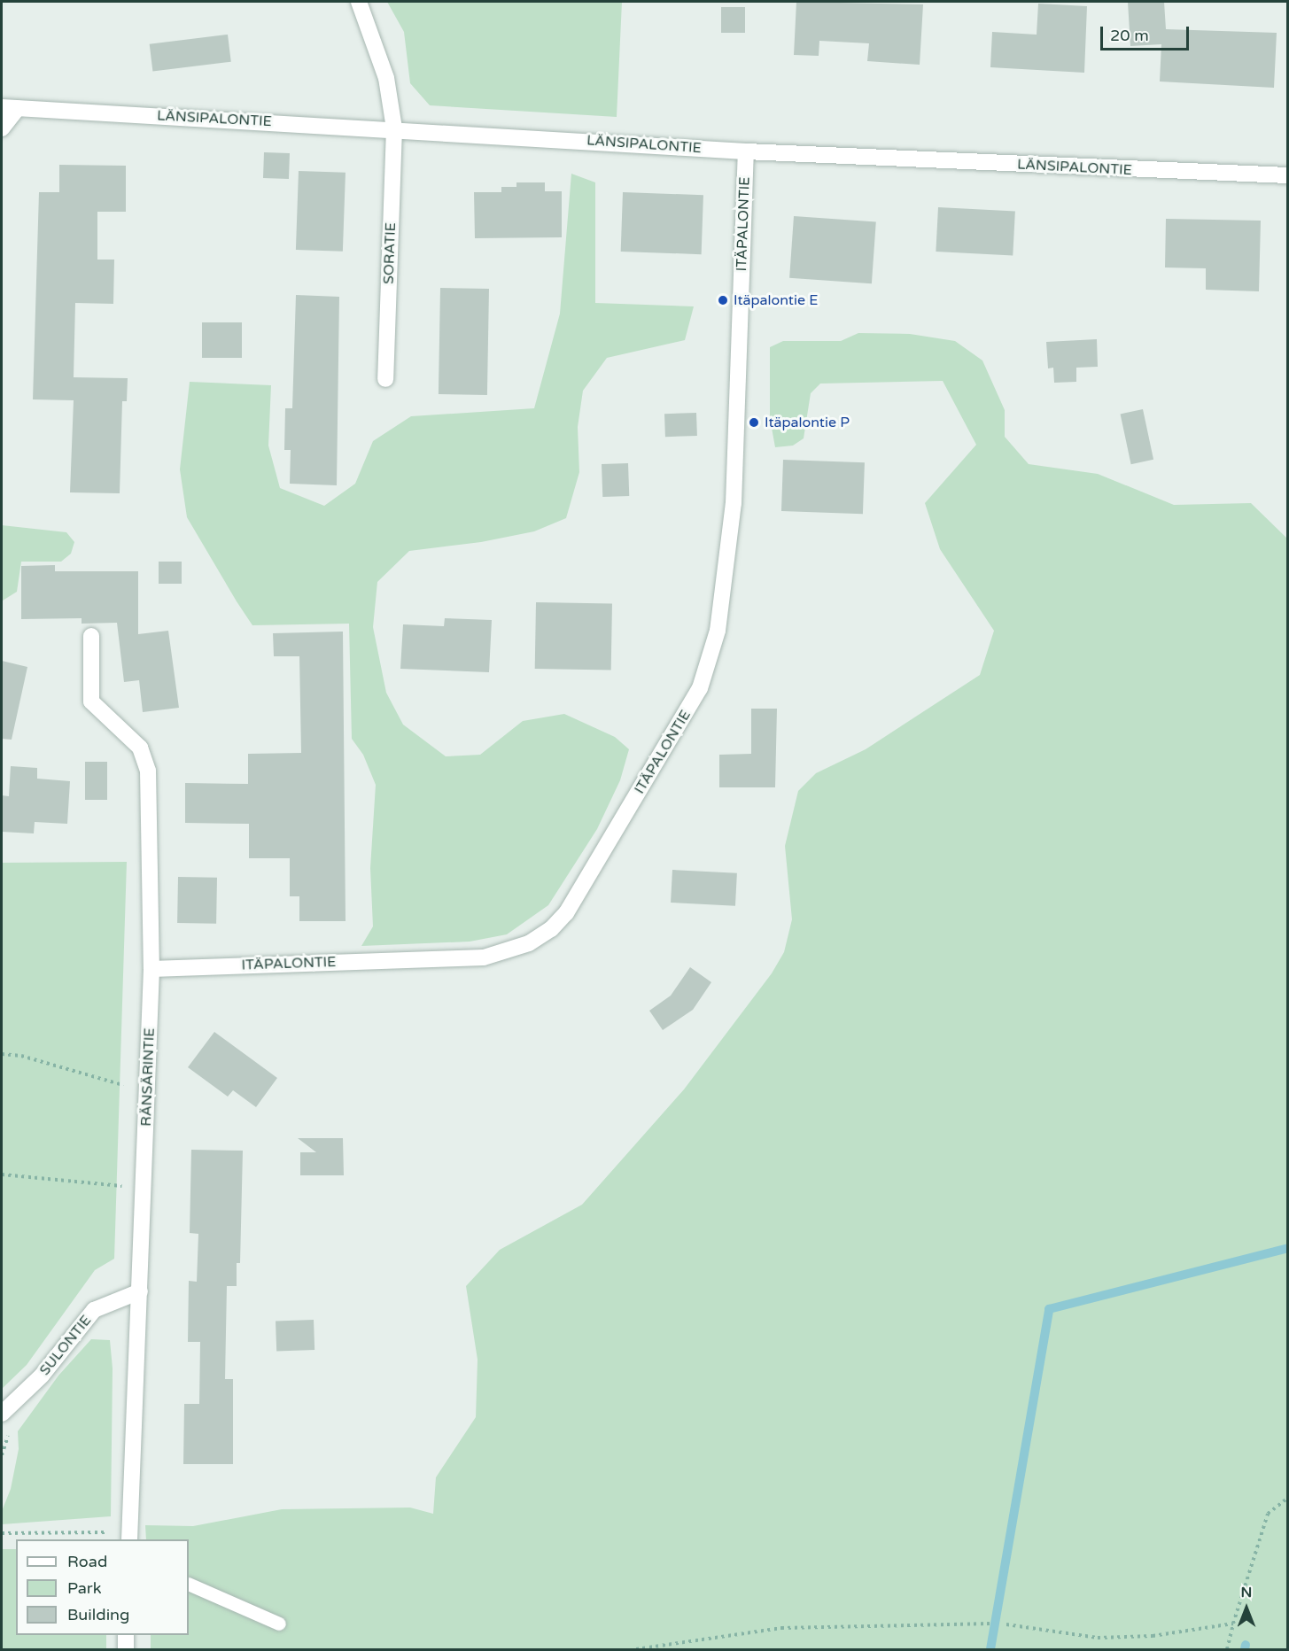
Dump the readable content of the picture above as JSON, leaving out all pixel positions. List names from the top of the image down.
{
  "streets": {
    "street": [
      "LÄNSIPALONTIE",
      "ITÄPALONTIE",
      "SORATIE",
      "RÄNSÄRINTIE",
      "SULONTIE"
    ]
  },
  "crossings": [
    ["LÄNSIPALONTIE", "ITÄPALONTIE"],
    ["LÄNSIPALONTIE", "SORATIE"],
    ["ITÄPALONTIE", "RÄNSÄRINTIE"],
    ["RÄNSÄRINTIE", "SULONTIE"]
  ],
  "places": ["Itäpalontie E", "Itäpalontie P"],
  "legend": ["Road", "Park", "Building"],
  "scale_bar": "20 m",
  "north": "top"
}
